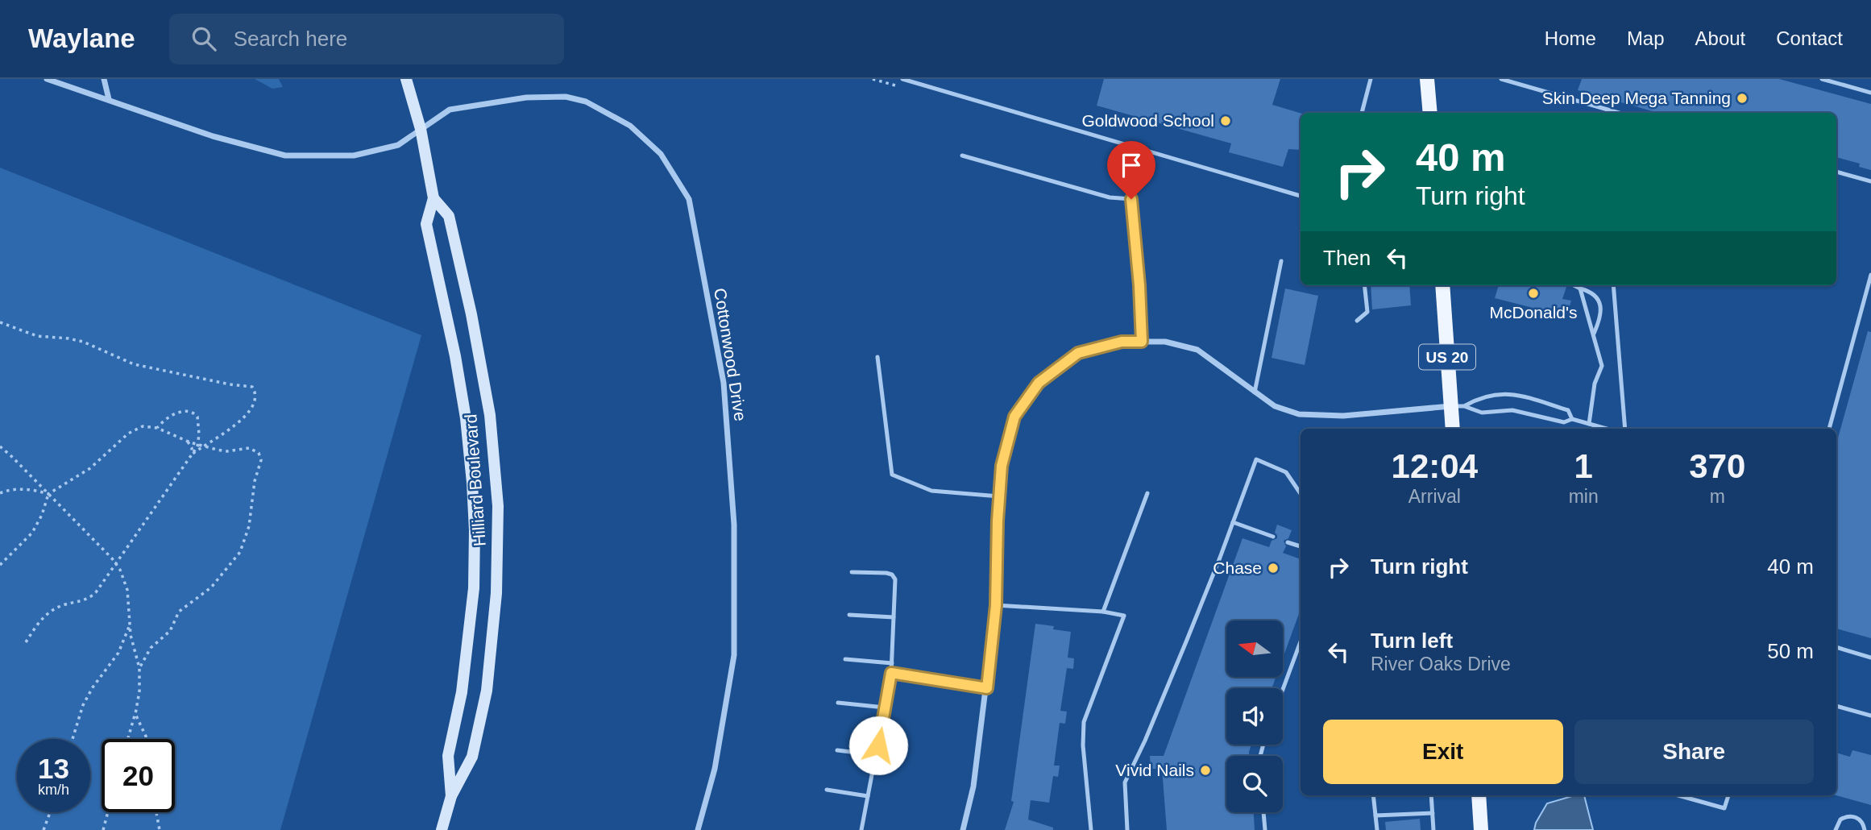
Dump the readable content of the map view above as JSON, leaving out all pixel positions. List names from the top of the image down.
{
  "streets": {
    "main road": ["US 20", "Hilliard Boulevard"],
    "street": ["Cottonwood Drive"]
  },
  "crossings": [
    ["Cottonwood Drive", "Hilliard Boulevard"]
  ],
  "places": [
    "Skin Deep Mega Tanning",
    "Goldwood School",
    "McDonald's",
    "Chase",
    "Vivid Nails"
  ],
  "north": "left",
  "page": {
    "header": "Waylane",
    "search": "Search here",
    "nav": [
      "Home",
      "Map",
      "About",
      "Contact"
    ],
    "turn": ["40 m", "Turn right"],
    "then": "Then",
    "eta": [
      "12:04",
      "Arrival",
      "1",
      "min",
      "370",
      "m"
    ],
    "list": [
      {
        "name": "Turn right",
        "value": "40 m"
      },
      {
        "name": "Turn left",
        "note": "River Oaks Drive",
        "value": "50 m"
      }
    ],
    "buttons": ["Exit", "Share"],
    "speed": "13 km/h",
    "limit": "20"
  }
}
